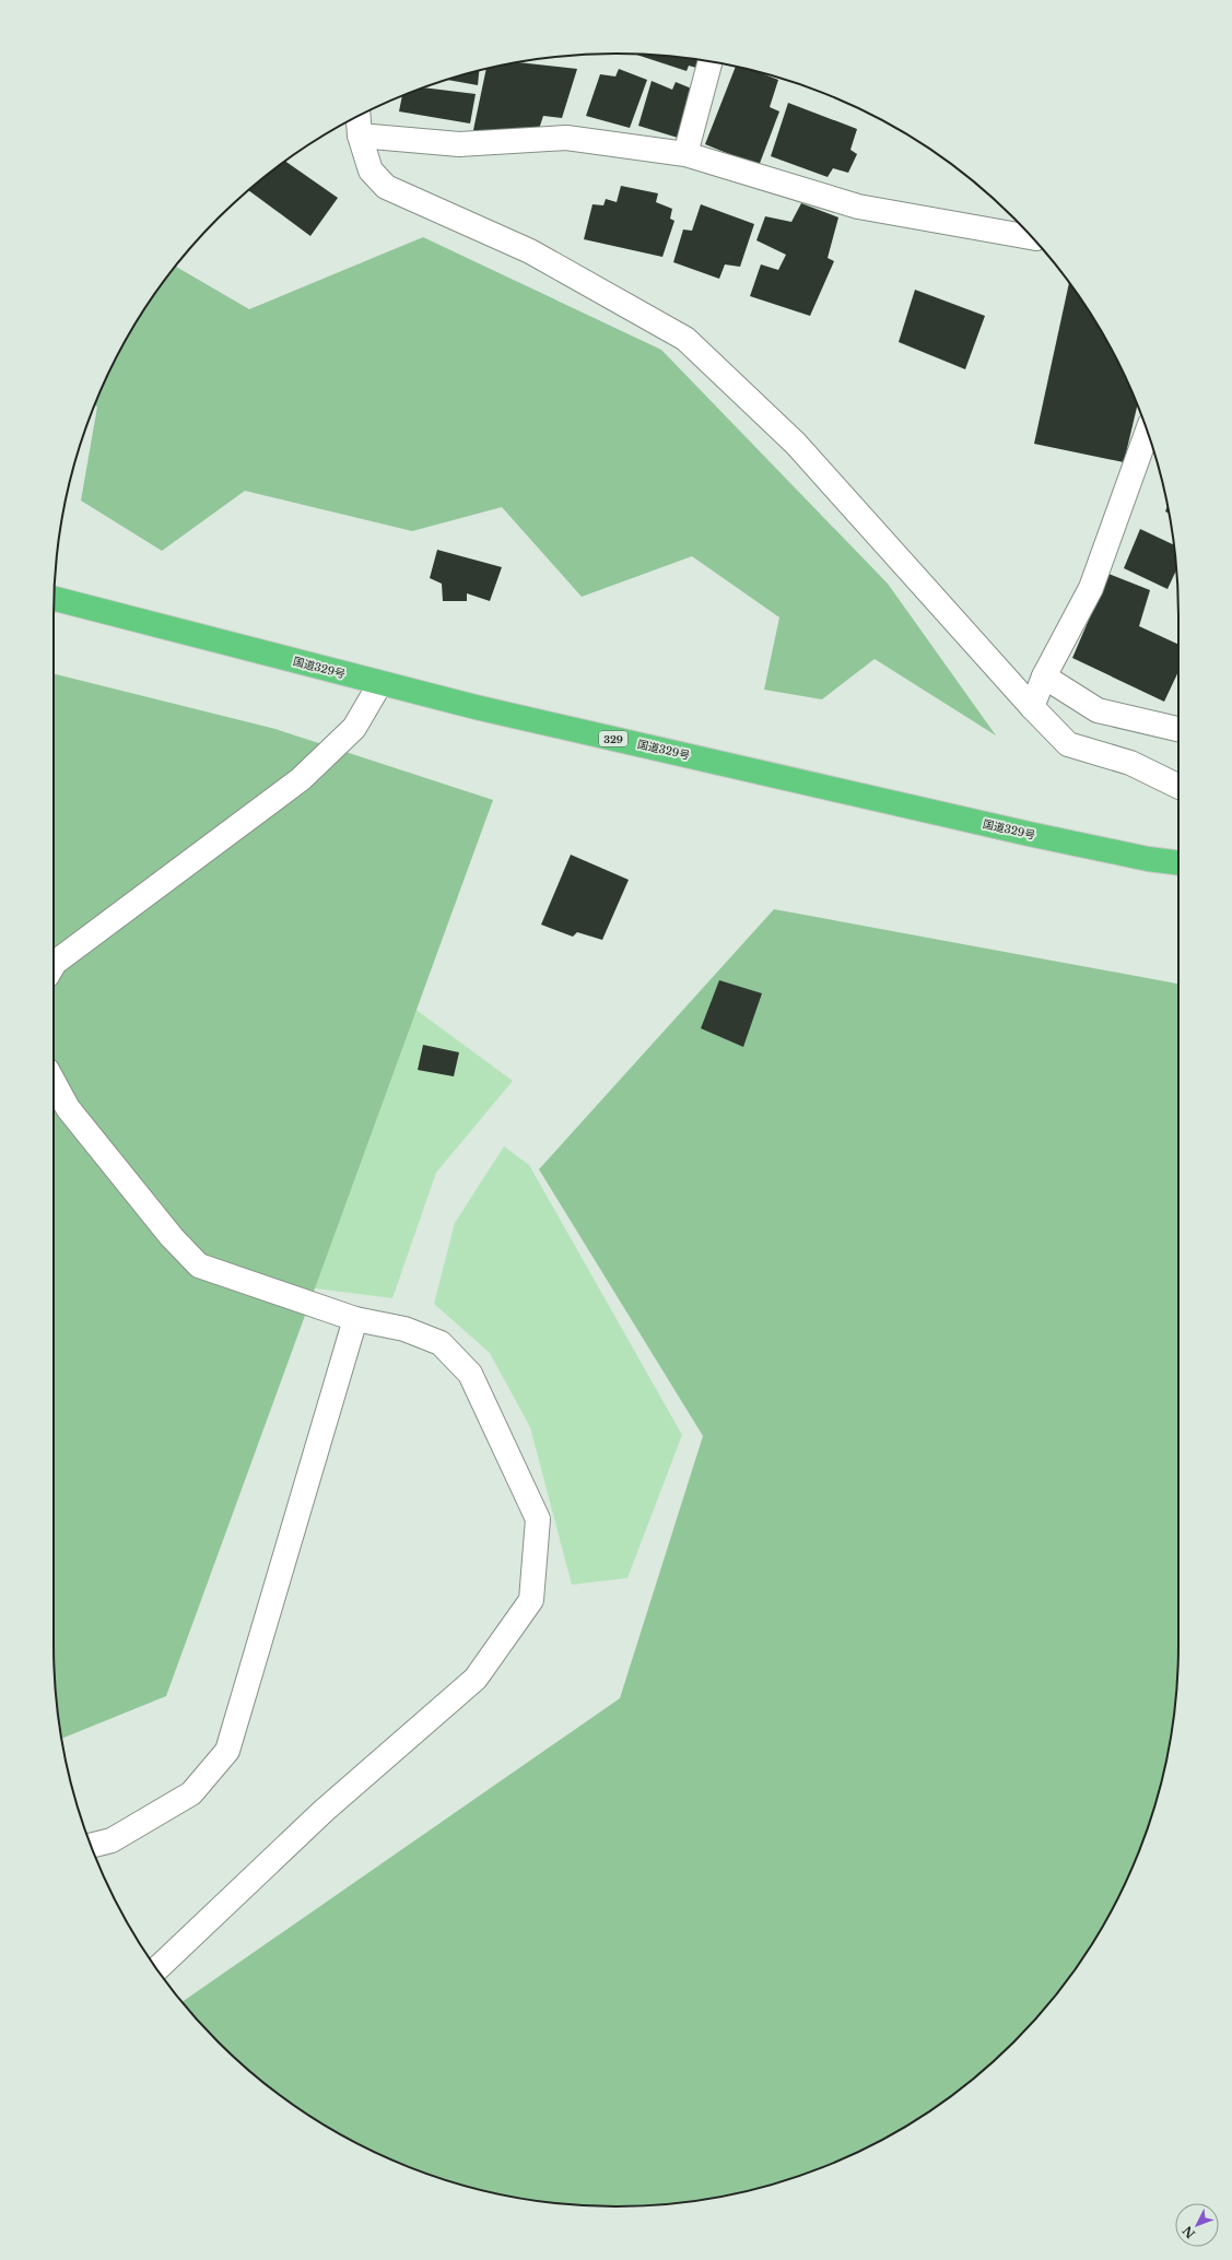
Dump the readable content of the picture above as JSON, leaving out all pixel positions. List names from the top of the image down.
{
  "streets": {
    "highway": ["国道329号", "329"]
  },
  "north": "bottom left"
}
